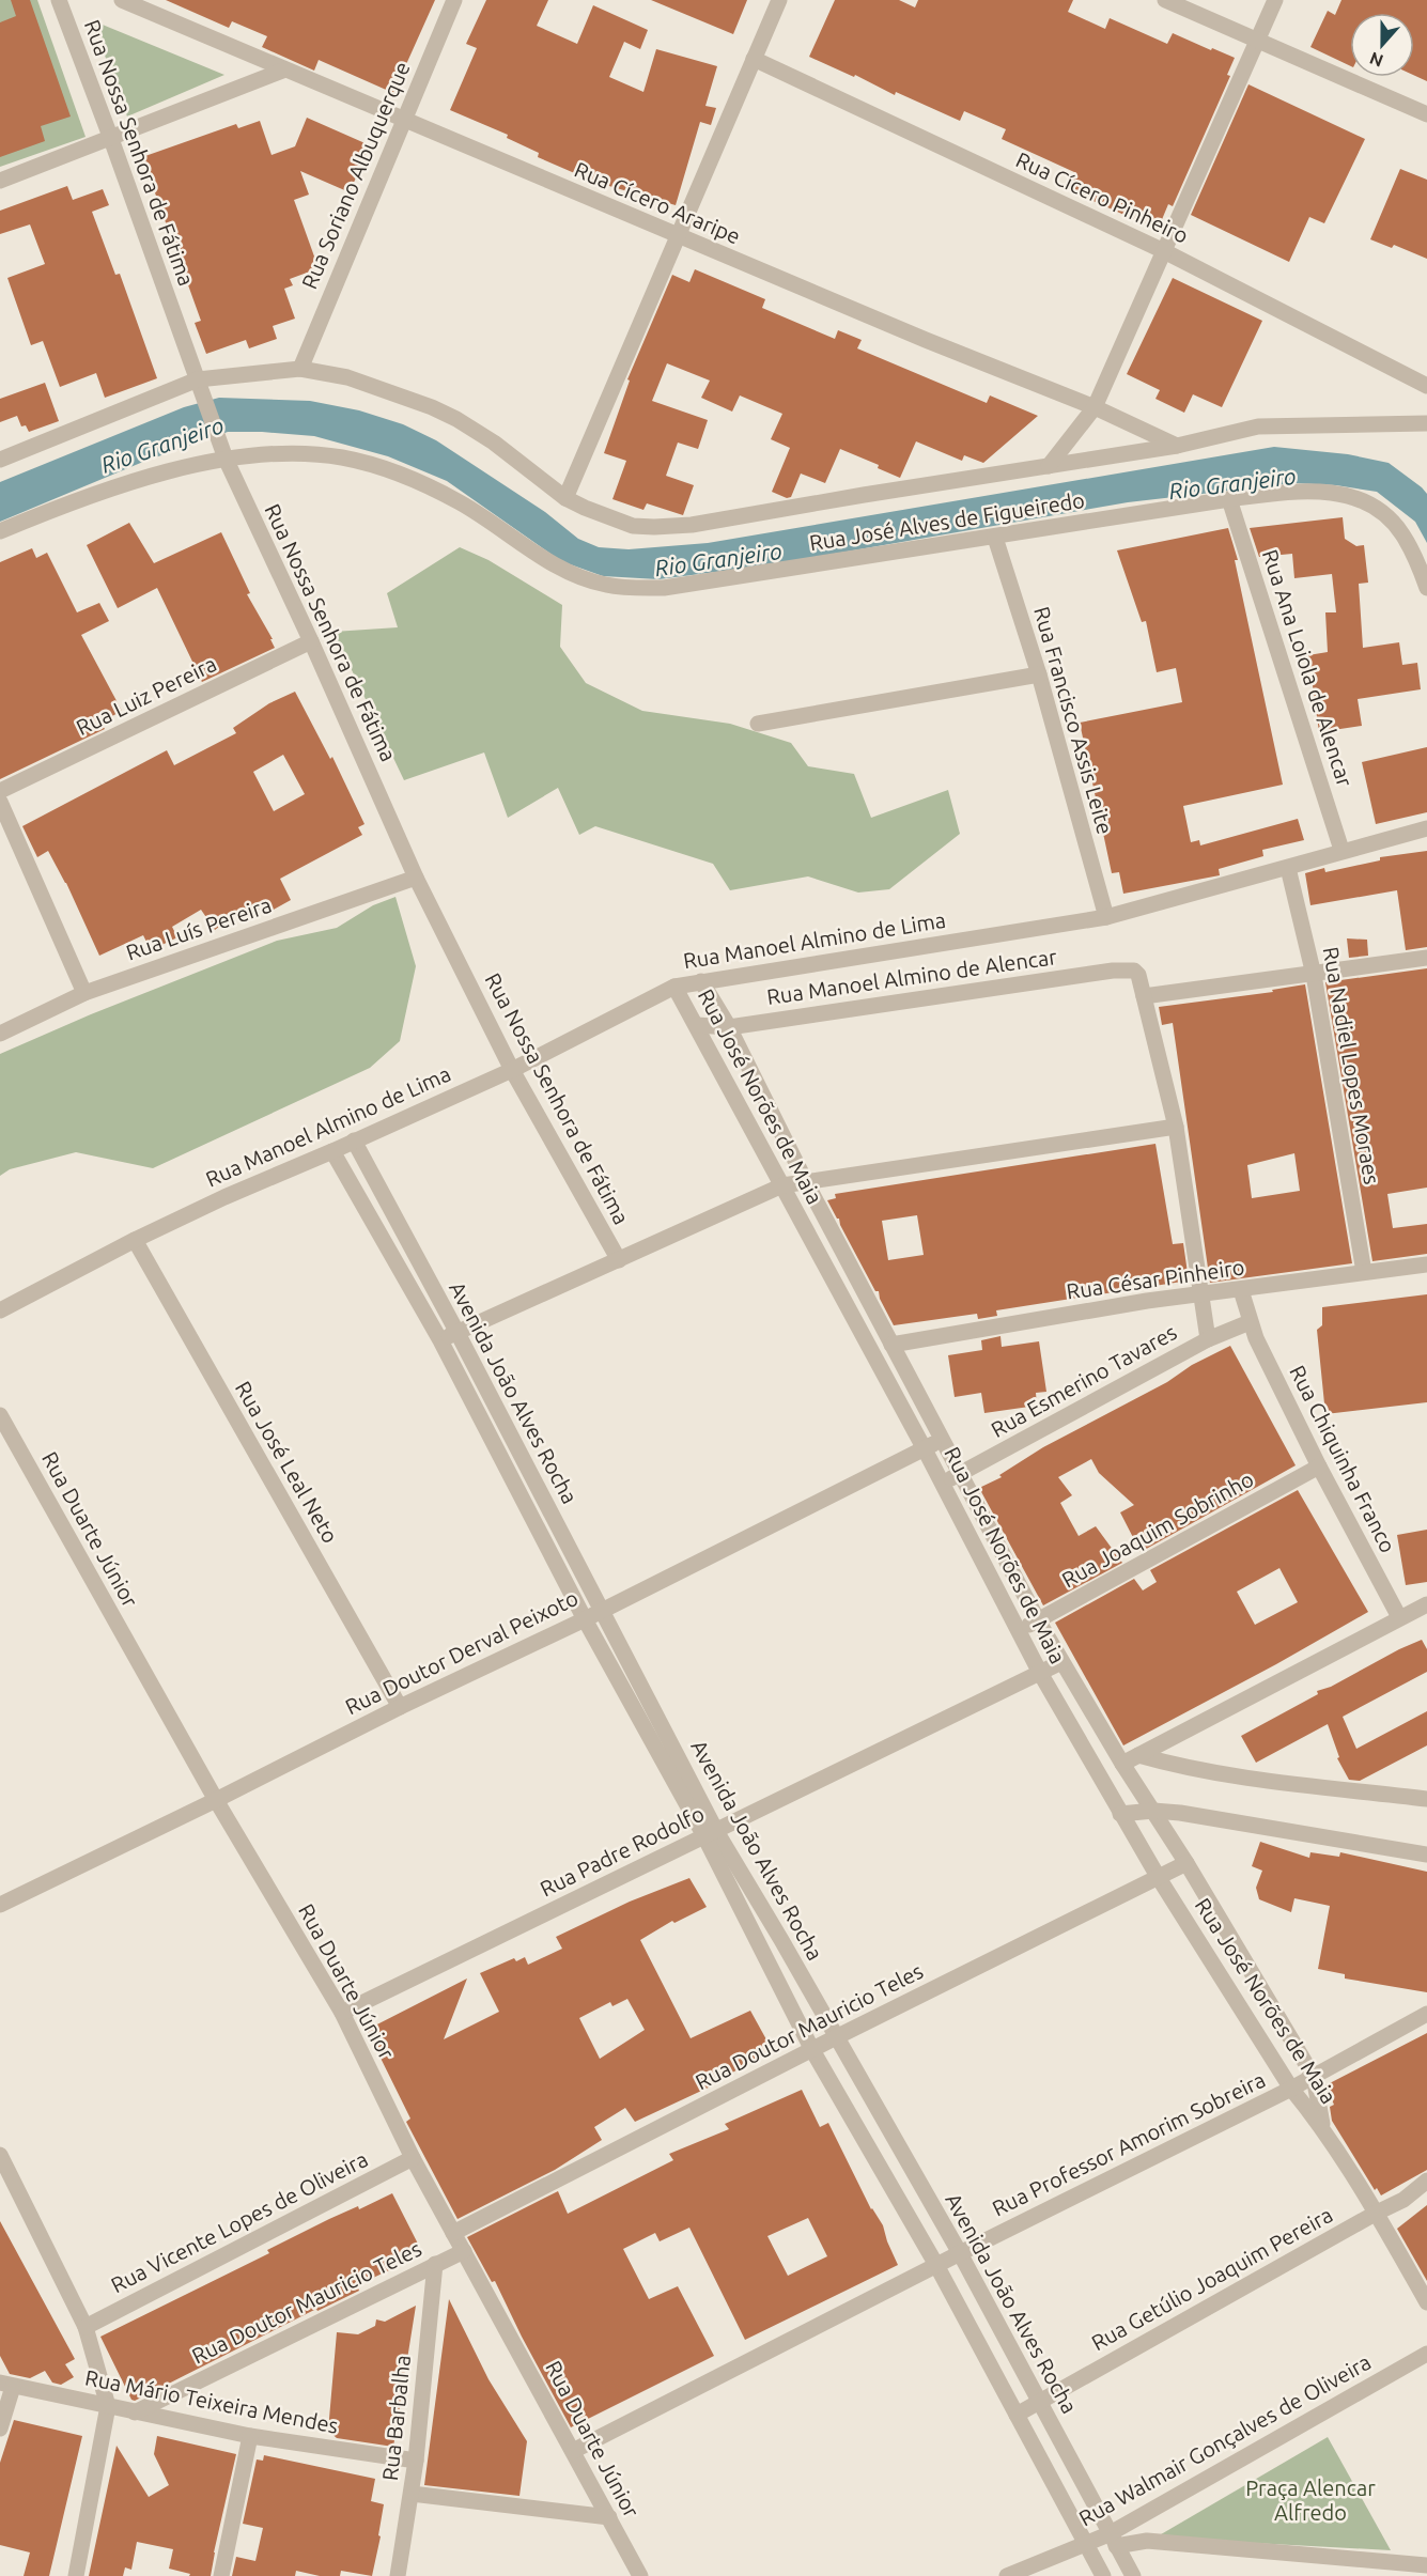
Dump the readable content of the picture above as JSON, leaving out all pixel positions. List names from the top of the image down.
{
  "streets": {
    "street": [
      "Rua Nossa Senhora de Fátima",
      "Rua Soriano Albuquerque",
      "Rua Cícero Pinheiro",
      "Rua Cícero Araripe",
      "Rua José Alves de Figueiredo",
      "Rua Ana Loiola de Alencar",
      "Rua Luiz Pereira",
      "Rua Francisco Assis Leite",
      "Rua Luís Pereira",
      "Rua Manoel Almino de Lima",
      "Rua Manoel Almino de Alencar",
      "Rua Nadiel Lopes Moraes",
      "Rua José Norões de Maia",
      "Rua César Pinheiro",
      "Rua Esmerino Tavares",
      "Avenida João Alves Rocha",
      "Rua Chiquinha Franco",
      "Rua José Leal Neto",
      "Rua Duarte Júnior",
      "Rua Joaquim Sobrinho",
      "Rua Doutor Derval Peixoto",
      "Rua Padre Rodolfo",
      "Rua Doutor Mauricio Teles",
      "Rua Professor Amorim Sobreira",
      "Rua Vicente Lopes de Oliveira",
      "Rua Getúlio Joaquim Pereira",
      "Rua Mário Teixeira Mendes",
      "Rua Barbalha",
      "Rua Walmair Gonçalves de Oliveira"
    ]
  },
  "crossings": [
    ["Rua Nossa Senhora de Fátima", "Rua José Alves de Figueiredo"],
    ["Rua Nossa Senhora de Fátima", "Rua Luiz Pereira"],
    ["Rua Nossa Senhora de Fátima", "Rua Luís Pereira"],
    ["Rua Nossa Senhora de Fátima", "Rua Manoel Almino de Lima"],
    ["Rua Soriano Albuquerque", "Rua Cícero Araripe"],
    ["Rua Soriano Albuquerque", "Rua José Alves de Figueiredo"],
    ["Rua Cícero Araripe", "Rua José Alves de Figueiredo"],
    ["Rua José Alves de Figueiredo", "Rua Ana Loiola de Alencar"],
    ["Rua José Alves de Figueiredo", "Rua Francisco Assis Leite"],
    ["Rua Ana Loiola de Alencar", "Rua Manoel Almino de Lima"],
    ["Rua Francisco Assis Leite", "Rua Manoel Almino de Lima"],
    ["Rua Manoel Almino de Lima", "Rua Nadiel Lopes Moraes"],
    ["Rua Manoel Almino de Lima", "Rua José Norões de Maia"],
    ["Rua Manoel Almino de Lima", "Avenida João Alves Rocha"],
    ["Rua Manoel Almino de Lima", "Rua José Leal Neto"],
    ["Rua Manoel Almino de Alencar", "Rua José Norões de Maia"],
    ["Rua Nadiel Lopes Moraes", "Rua César Pinheiro"],
    ["Rua José Norões de Maia", "Rua César Pinheiro"],
    ["Rua José Norões de Maia", "Rua Esmerino Tavares"],
    ["Rua José Norões de Maia", "Rua Joaquim Sobrinho"],
    ["Rua José Norões de Maia", "Rua Doutor Derval Peixoto"],
    ["Rua José Norões de Maia", "Rua Padre Rodolfo"],
    ["Rua José Norões de Maia", "Rua Doutor Mauricio Teles"],
    ["Rua José Norões de Maia", "Rua Professor Amorim Sobreira"],
    ["Rua José Norões de Maia", "Rua Getúlio Joaquim Pereira"],
    ["Rua César Pinheiro", "Rua Chiquinha Franco"],
    ["Rua Esmerino Tavares", "Rua Chiquinha Franco"],
    ["Avenida João Alves Rocha", "Rua Doutor Derval Peixoto"],
    ["Avenida João Alves Rocha", "Rua Padre Rodolfo"],
    ["Avenida João Alves Rocha", "Rua Doutor Mauricio Teles"],
    ["Avenida João Alves Rocha", "Rua Professor Amorim Sobreira"],
    ["Avenida João Alves Rocha", "Rua Getúlio Joaquim Pereira"],
    ["Avenida João Alves Rocha", "Rua Walmair Gonçalves de Oliveira"],
    ["Rua Chiquinha Franco", "Rua Joaquim Sobrinho"],
    ["Rua José Leal Neto", "Rua Doutor Derval Peixoto"],
    ["Rua Duarte Júnior", "Rua Doutor Derval Peixoto"],
    ["Rua Duarte Júnior", "Rua Padre Rodolfo"],
    ["Rua Duarte Júnior", "Rua Doutor Mauricio Teles"],
    ["Rua Duarte Júnior", "Rua Professor Amorim Sobreira"],
    ["Rua Duarte Júnior", "Rua Vicente Lopes de Oliveira"],
    ["Rua Doutor Mauricio Teles", "Rua Mário Teixeira Mendes"],
    ["Rua Doutor Mauricio Teles", "Rua Barbalha"],
    ["Rua Mário Teixeira Mendes", "Rua Barbalha"]
  ],
  "water": ["Rio Granjeiro"],
  "parks": ["Praça Alencar Alfredo"],
  "north": "bottom"
}
